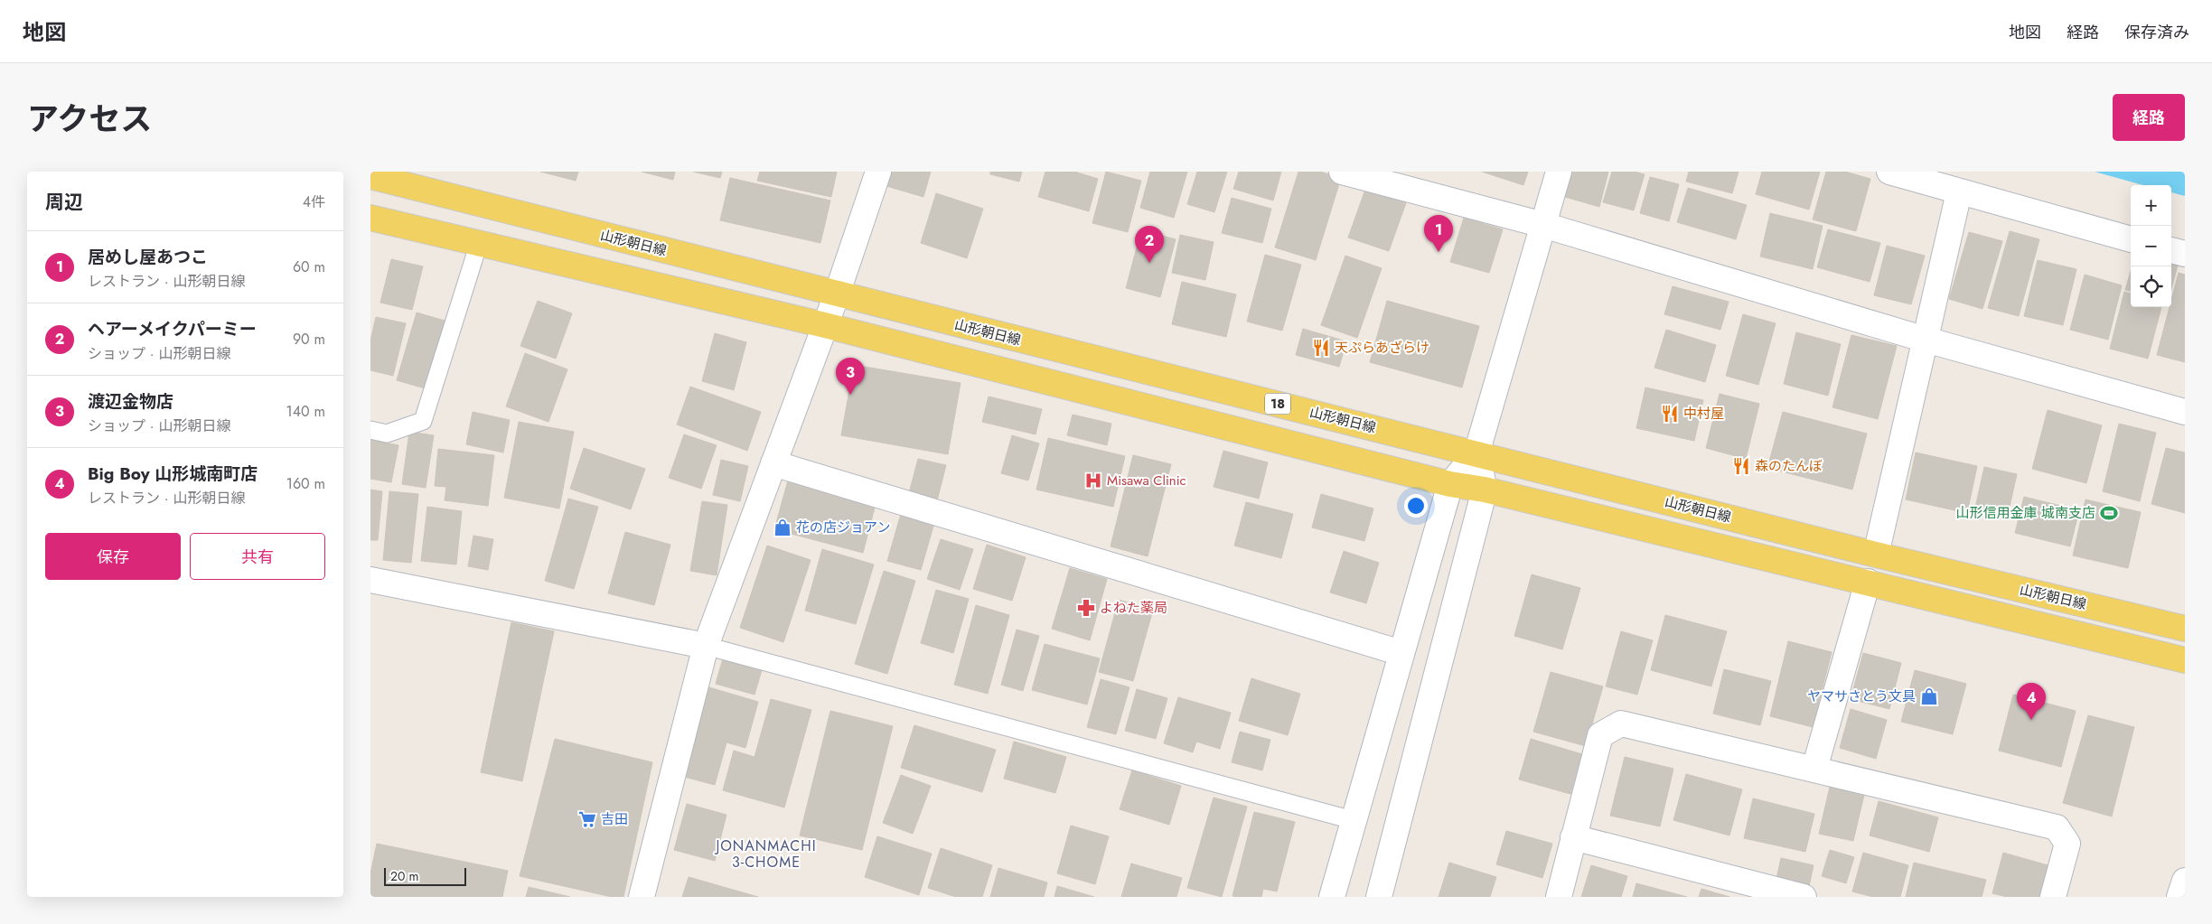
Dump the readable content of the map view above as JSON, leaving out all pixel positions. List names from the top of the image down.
{
  "streets": {
    "main road": ["山形朝日線", "18"]
  },
  "districts": ["JONANMACHI 3-CHOME"],
  "places": {
    "restaurant": ["天ぷらあざらけ", "中村屋", "森のたんぼ"],
    "hospital": ["Misawa Clinic"],
    "sports": ["山形信用金庫 城南支店"],
    "shop": ["花の店ジョアン", "ヤマサさとう文具"],
    "pharmacy": ["よねた薬局"],
    "supermarket": ["吉田"]
  },
  "scale_bar": "20 m",
  "page": {
    "header": "地図",
    "nav": ["地図", "経路", "保存済み"],
    "title": "アクセス",
    "buttons": [
      "経路",
      ["保存", "共有"]
    ],
    "heading": ["周辺", "4件"],
    "map_buttons": ["+", "−"],
    "pins": [
      "1",
      "2",
      "3",
      "4"
    ],
    "list": [
      {
        "mark": "1",
        "name": "居めし屋あつこ",
        "note": "レストラン · 山形朝日線",
        "value": "60 m"
      },
      {
        "mark": "2",
        "name": "ヘアーメイクパーミー",
        "note": "ショップ · 山形朝日線",
        "value": "90 m"
      },
      {
        "mark": "3",
        "name": "渡辺金物店",
        "note": "ショップ · 山形朝日線",
        "value": "140 m"
      },
      {
        "mark": "4",
        "name": "Big Boy 山形城南町店",
        "note": "レストラン · 山形朝日線",
        "value": "160 m"
      }
    ],
    "scale": "20 m"
  }
}
